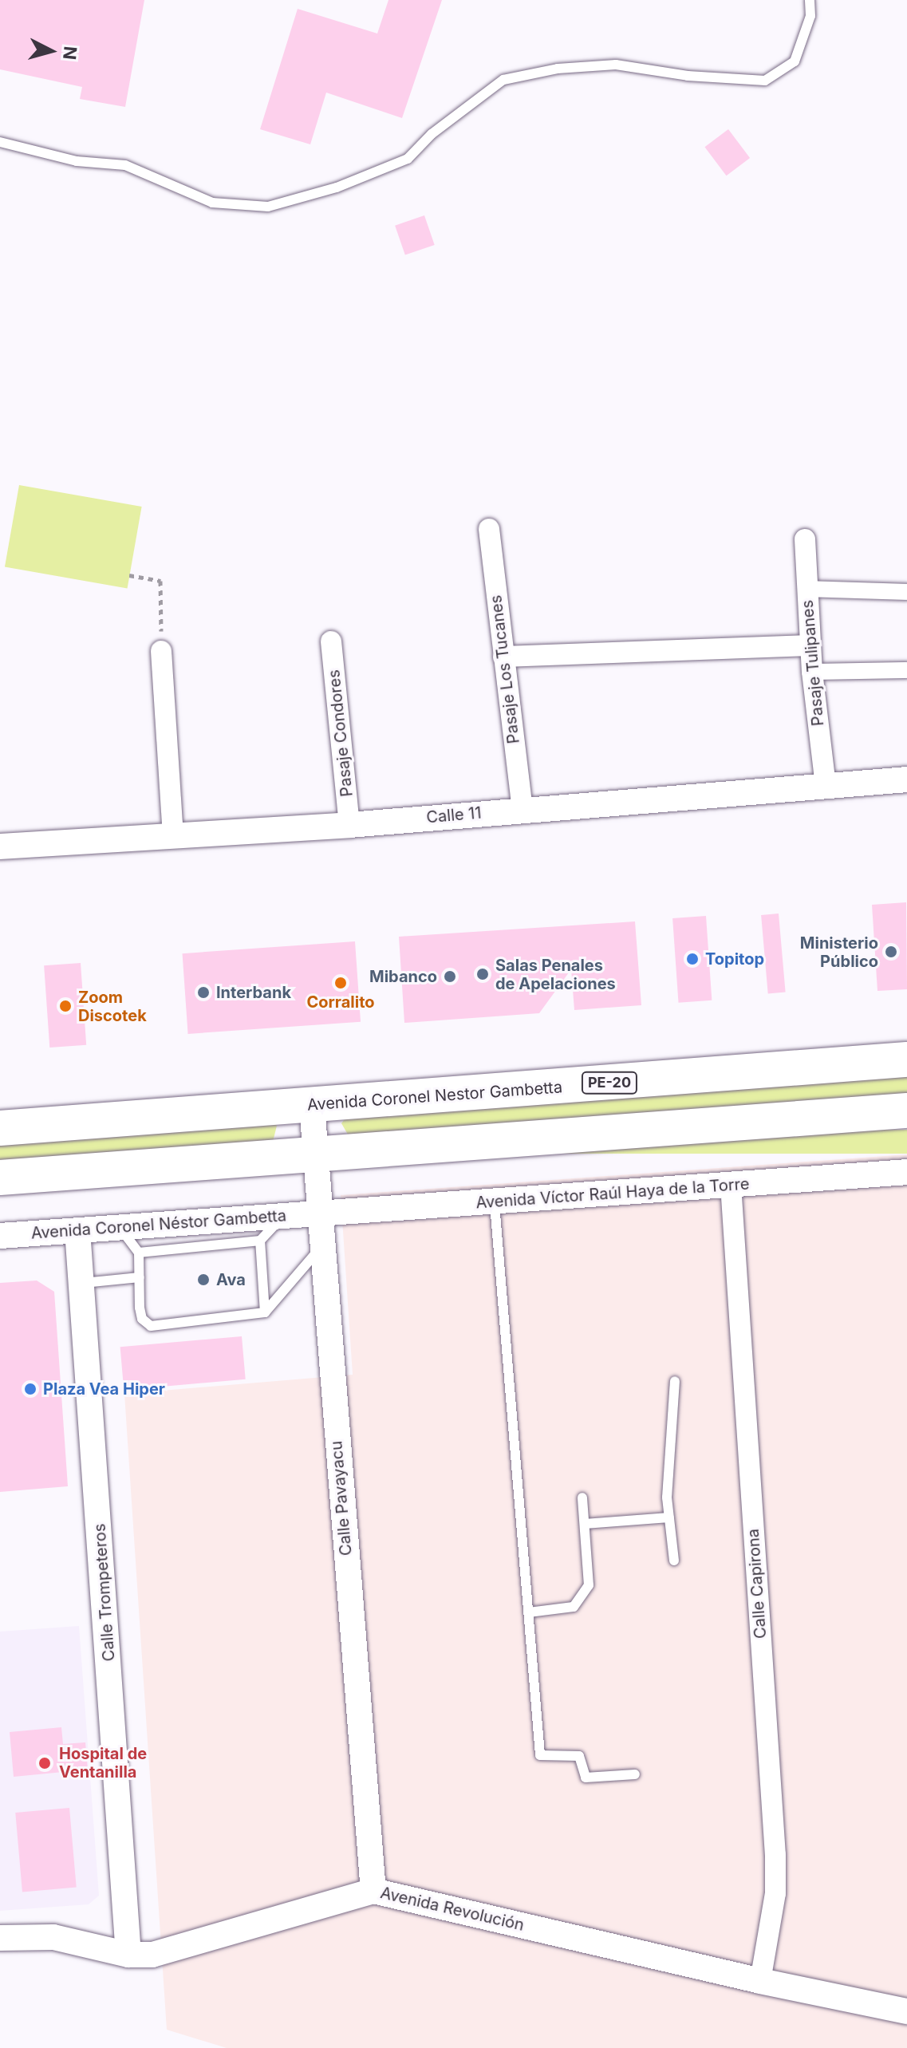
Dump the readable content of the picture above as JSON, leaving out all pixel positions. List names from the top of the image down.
{
  "streets": {
    "highway": ["PE-20", "Avenida Coronel Nestor Gambetta"],
    "street": [
      "Pasaje Tulipanes",
      "Pasaje Los Tucanes",
      "Pasaje Condores",
      "Calle 11",
      "Avenida Víctor Raúl Haya de la Torre",
      "Avenida Coronel Néstor Gambetta",
      "Calle Pavayacu",
      "Calle Capirona",
      "Calle Trompeteros",
      "Avenida Revolución"
    ]
  },
  "crossings": [
    ["Pasaje Tulipanes", "Calle 11"],
    ["Pasaje Los Tucanes", "Calle 11"],
    ["Pasaje Condores", "Calle 11"],
    ["Avenida Coronel Nestor Gambetta", "Calle Pavayacu"],
    ["Avenida Víctor Raúl Haya de la Torre", "Avenida Coronel Néstor Gambetta"],
    ["Avenida Víctor Raúl Haya de la Torre", "Calle Pavayacu"],
    ["Avenida Víctor Raúl Haya de la Torre", "Calle Capirona"],
    ["Avenida Coronel Néstor Gambetta", "Calle Pavayacu"],
    ["Avenida Coronel Néstor Gambetta", "Calle Trompeteros"],
    ["Calle Pavayacu", "Avenida Revolución"],
    ["Calle Capirona", "Avenida Revolución"],
    ["Calle Trompeteros", "Avenida Revolución"]
  ],
  "places": [
    "Ministerio Público",
    "Topitop",
    "Salas Penales de Apelaciones",
    "Mibanco",
    "Corralito",
    "Interbank",
    "Zoom Discotek",
    "Ava",
    "Plaza Vea Hiper",
    "Hospital de Ventanilla"
  ],
  "north": "right"
}
